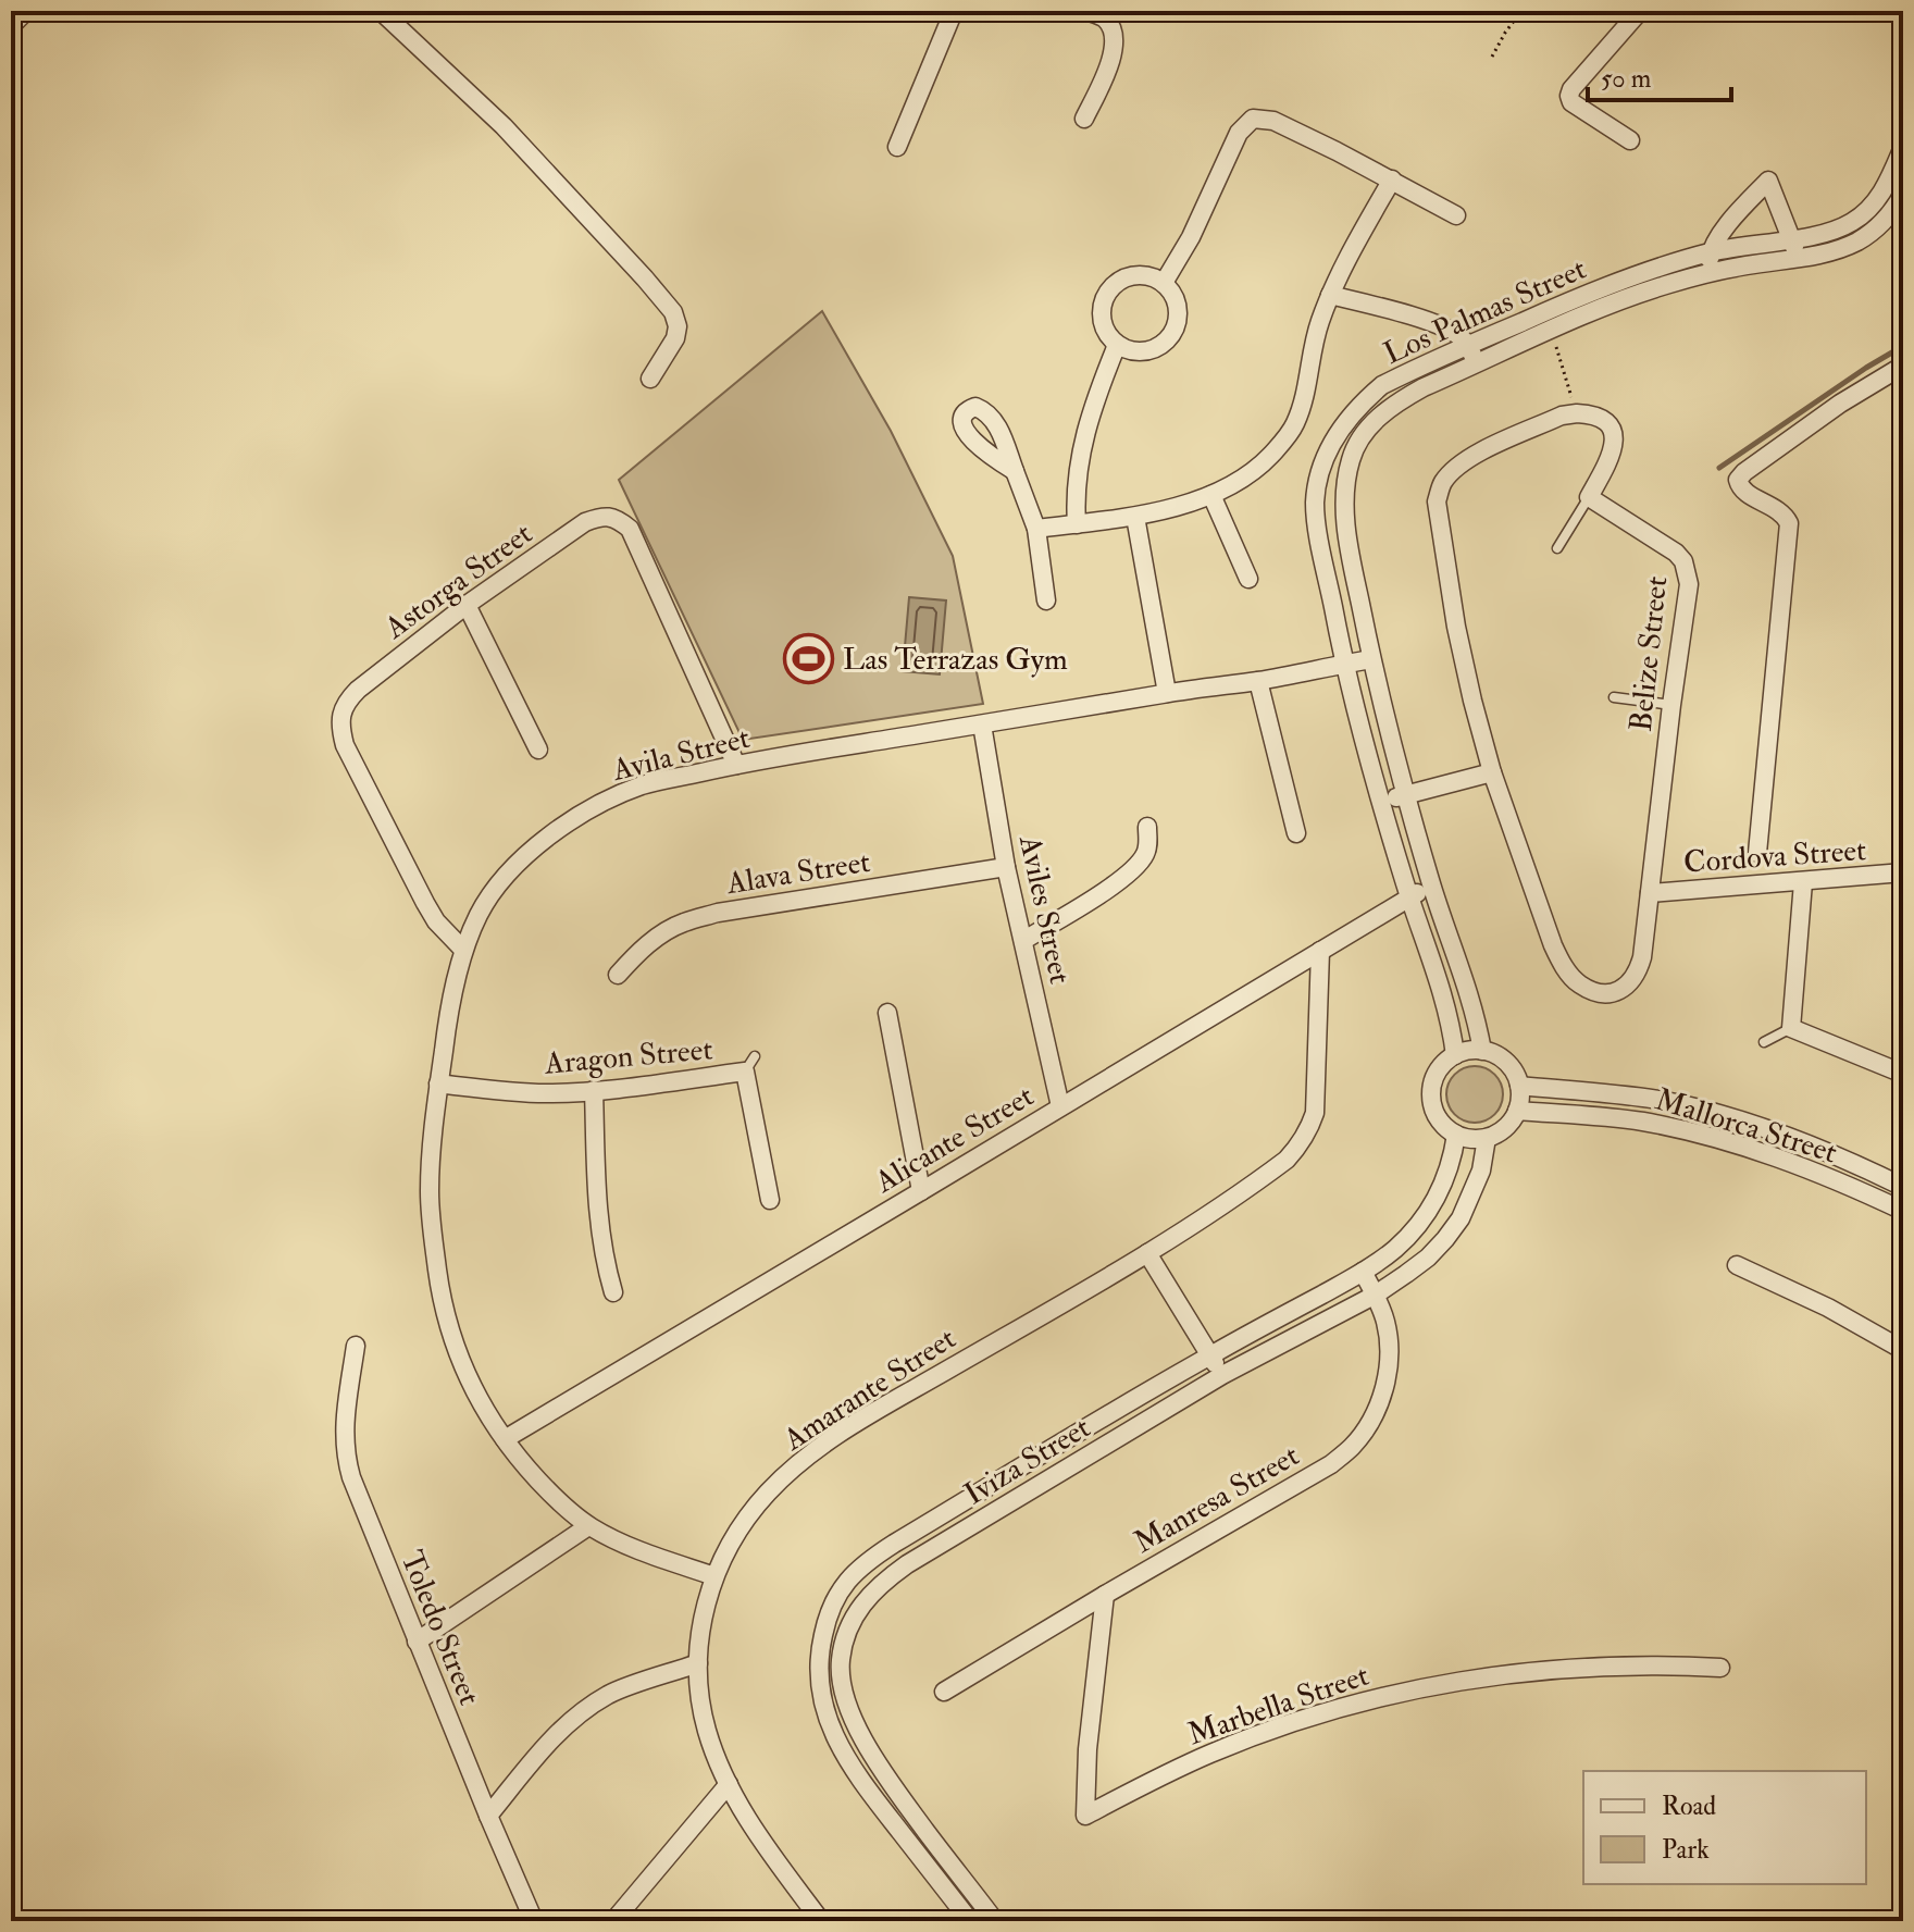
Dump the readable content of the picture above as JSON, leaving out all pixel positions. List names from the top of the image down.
{
  "streets": {
    "street": [
      "Los Palmas Street",
      "Astorga Street",
      "Belize Street",
      "Avila Street",
      "Cordova Street",
      "Alava Street",
      "Aviles Street",
      "Aragon Street",
      "Mallorca Street",
      "Alicante Street",
      "Amarante Street",
      "Iviza Street",
      "Manresa Street",
      "Toledo Street",
      "Marbella Street"
    ]
  },
  "crossings": [
    ["Los Palmas Street", "Avila Street"],
    ["Los Palmas Street", "Mallorca Street"],
    ["Los Palmas Street", "Alicante Street"],
    ["Los Palmas Street", "Iviza Street"],
    ["Astorga Street", "Avila Street"],
    ["Belize Street", "Cordova Street"],
    ["Avila Street", "Aviles Street"],
    ["Avila Street", "Aragon Street"],
    ["Avila Street", "Alicante Street"],
    ["Avila Street", "Amarante Street"],
    ["Alava Street", "Aviles Street"],
    ["Aviles Street", "Alicante Street"],
    ["Mallorca Street", "Iviza Street"],
    ["Alicante Street", "Amarante Street"],
    ["Iviza Street", "Manresa Street"],
    ["Manresa Street", "Marbella Street"]
  ],
  "places": {
    "sports": ["Las Terrazas Gym"]
  },
  "legend": ["Road", "Park"],
  "scale_bar": "50 m"
}
